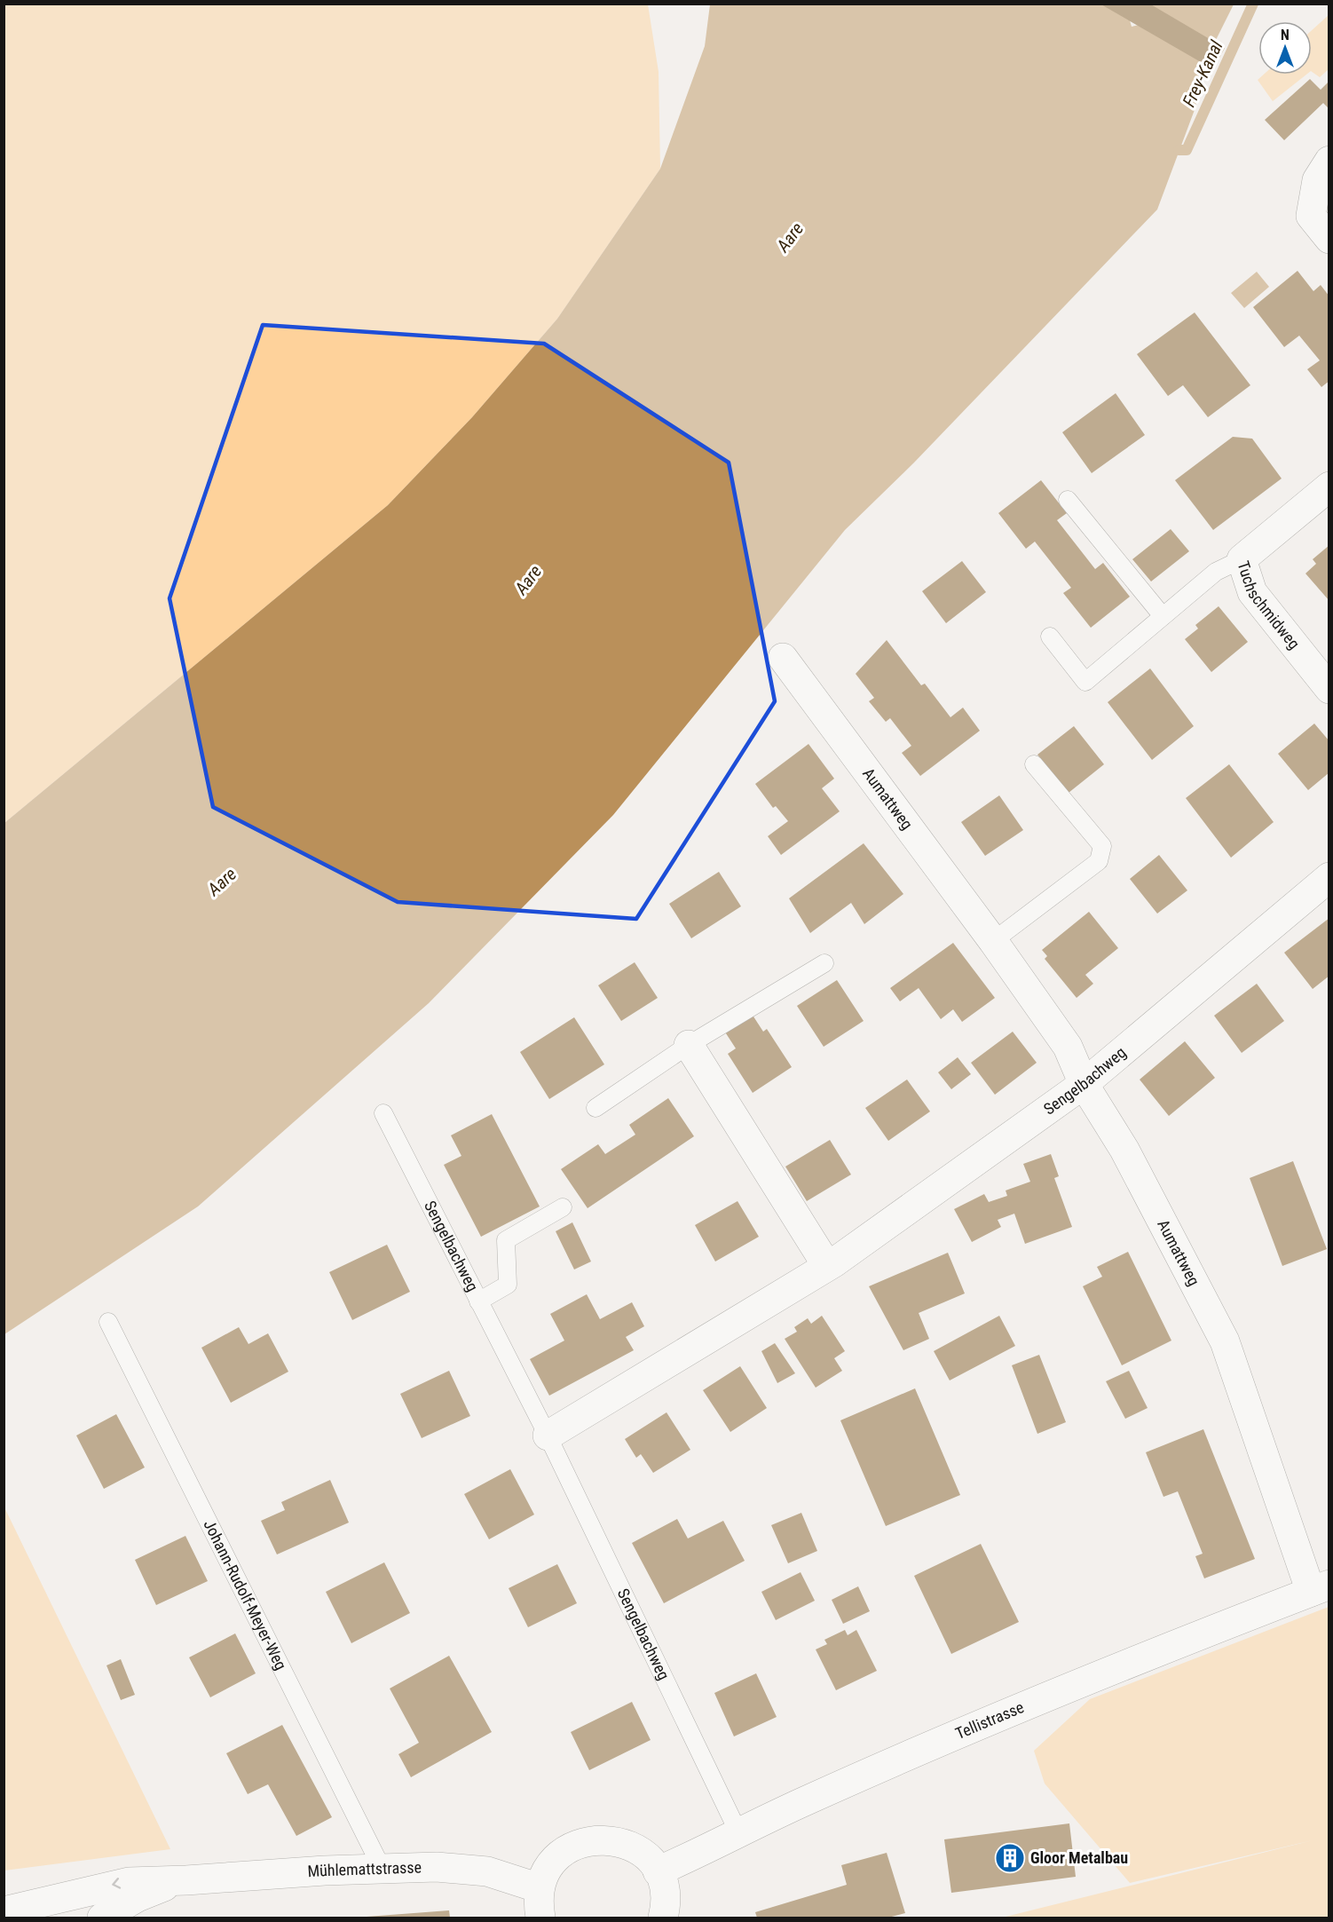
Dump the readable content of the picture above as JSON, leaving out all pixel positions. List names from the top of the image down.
{
  "streets": {
    "street": [
      "Tuchschmidweg",
      "Aumattweg",
      "Sengelbachweg",
      "Tellistrasse",
      "Mühlemattstrasse"
    ],
    "lane": ["Johann-Rudolf-Meyer-Weg"]
  },
  "crossings": [
    ["Aumattweg", "Sengelbachweg"],
    ["Aumattweg", "Tellistrasse"],
    ["Sengelbachweg", "Tellistrasse"],
    ["Johann-Rudolf-Meyer-Weg", "Mühlemattstrasse"]
  ],
  "water": ["Frey-Kanal", "Aare"],
  "places": {
    "building": ["Gloor Metalbau"]
  },
  "north": "top"
}
